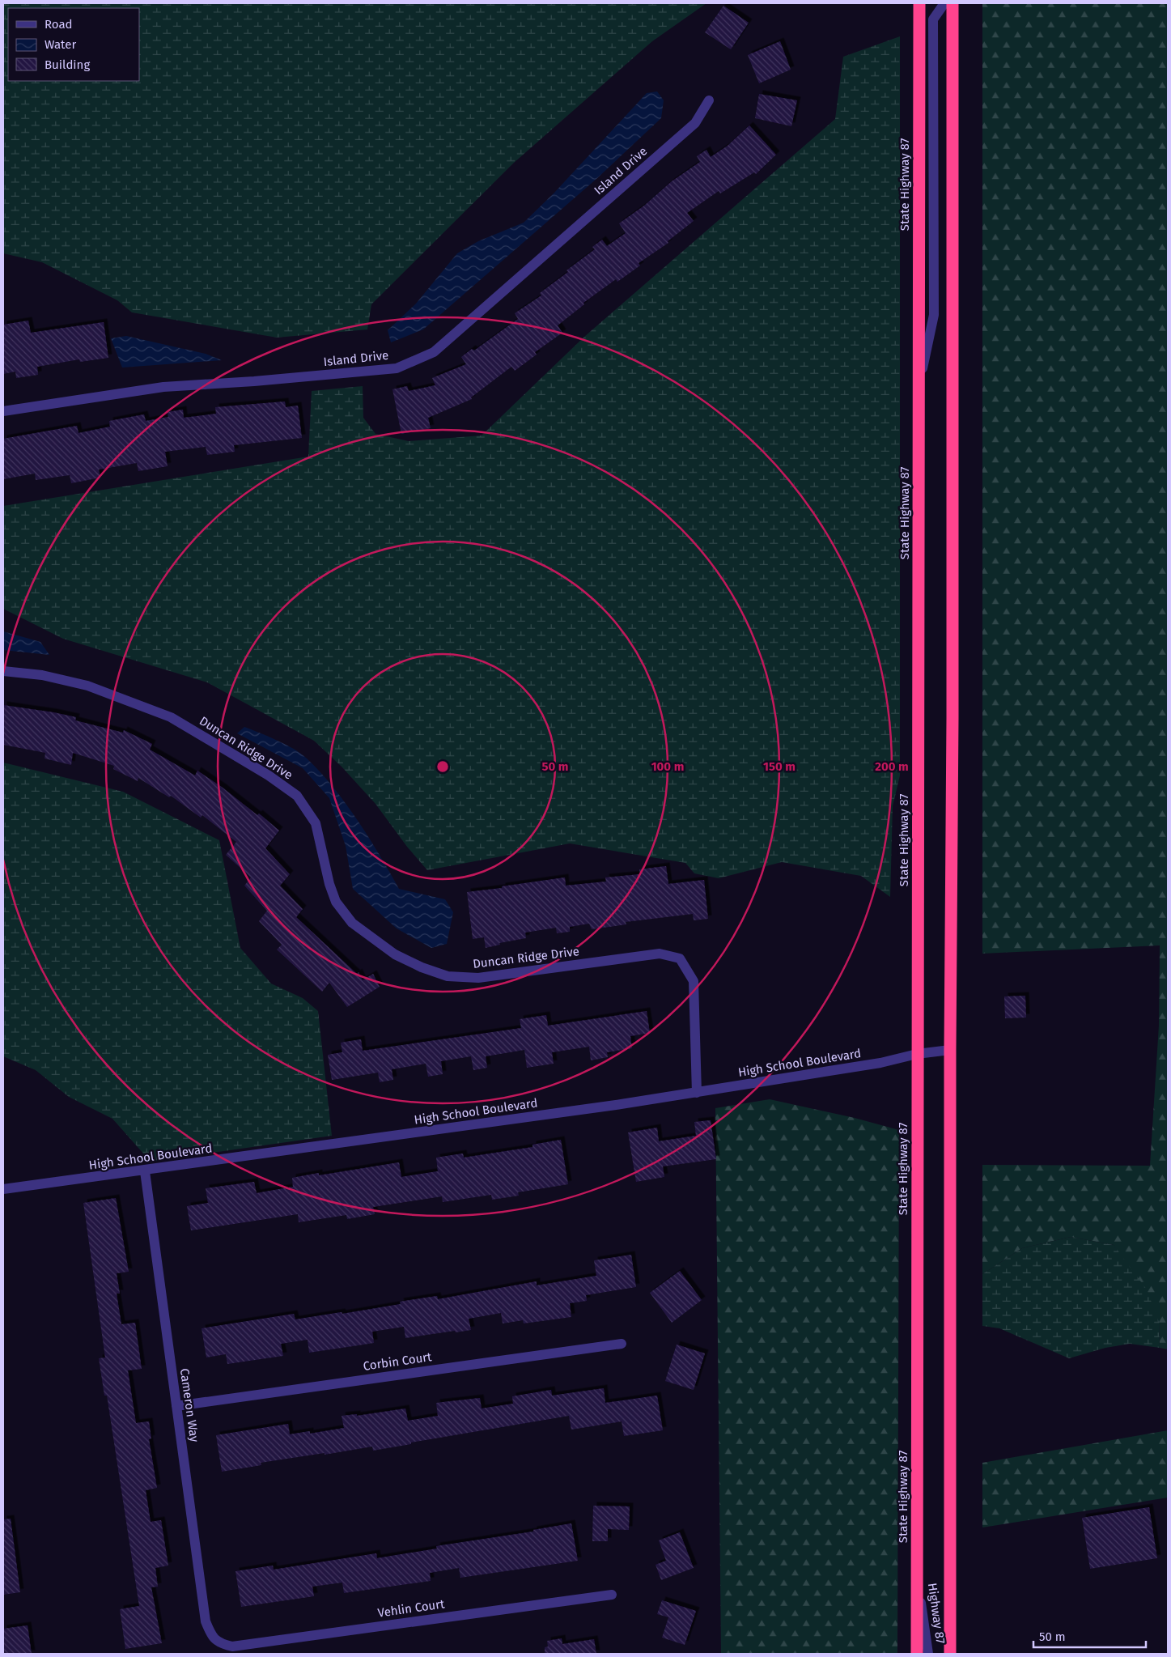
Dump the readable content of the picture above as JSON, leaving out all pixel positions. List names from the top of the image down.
{
  "streets": {
    "highway": ["State Highway 87"],
    "street": [
      "Island Drive",
      "Duncan Ridge Drive",
      "High School Boulevard",
      "Corbin Court",
      "Cameron Way",
      "Vehlin Court",
      "Highway 87"
    ]
  },
  "crossings": [
    ["State Highway 87", "High School Boulevard"],
    ["State Highway 87", "Highway 87"],
    ["Duncan Ridge Drive", "High School Boulevard"],
    ["High School Boulevard", "Cameron Way"],
    ["Corbin Court", "Cameron Way"],
    ["Cameron Way", "Vehlin Court"]
  ],
  "legend": ["Road", "Water", "Building"],
  "scale_bar": "50 m",
  "rings": [
    "50 m",
    "100 m",
    "150 m",
    "200 m"
  ]
}
